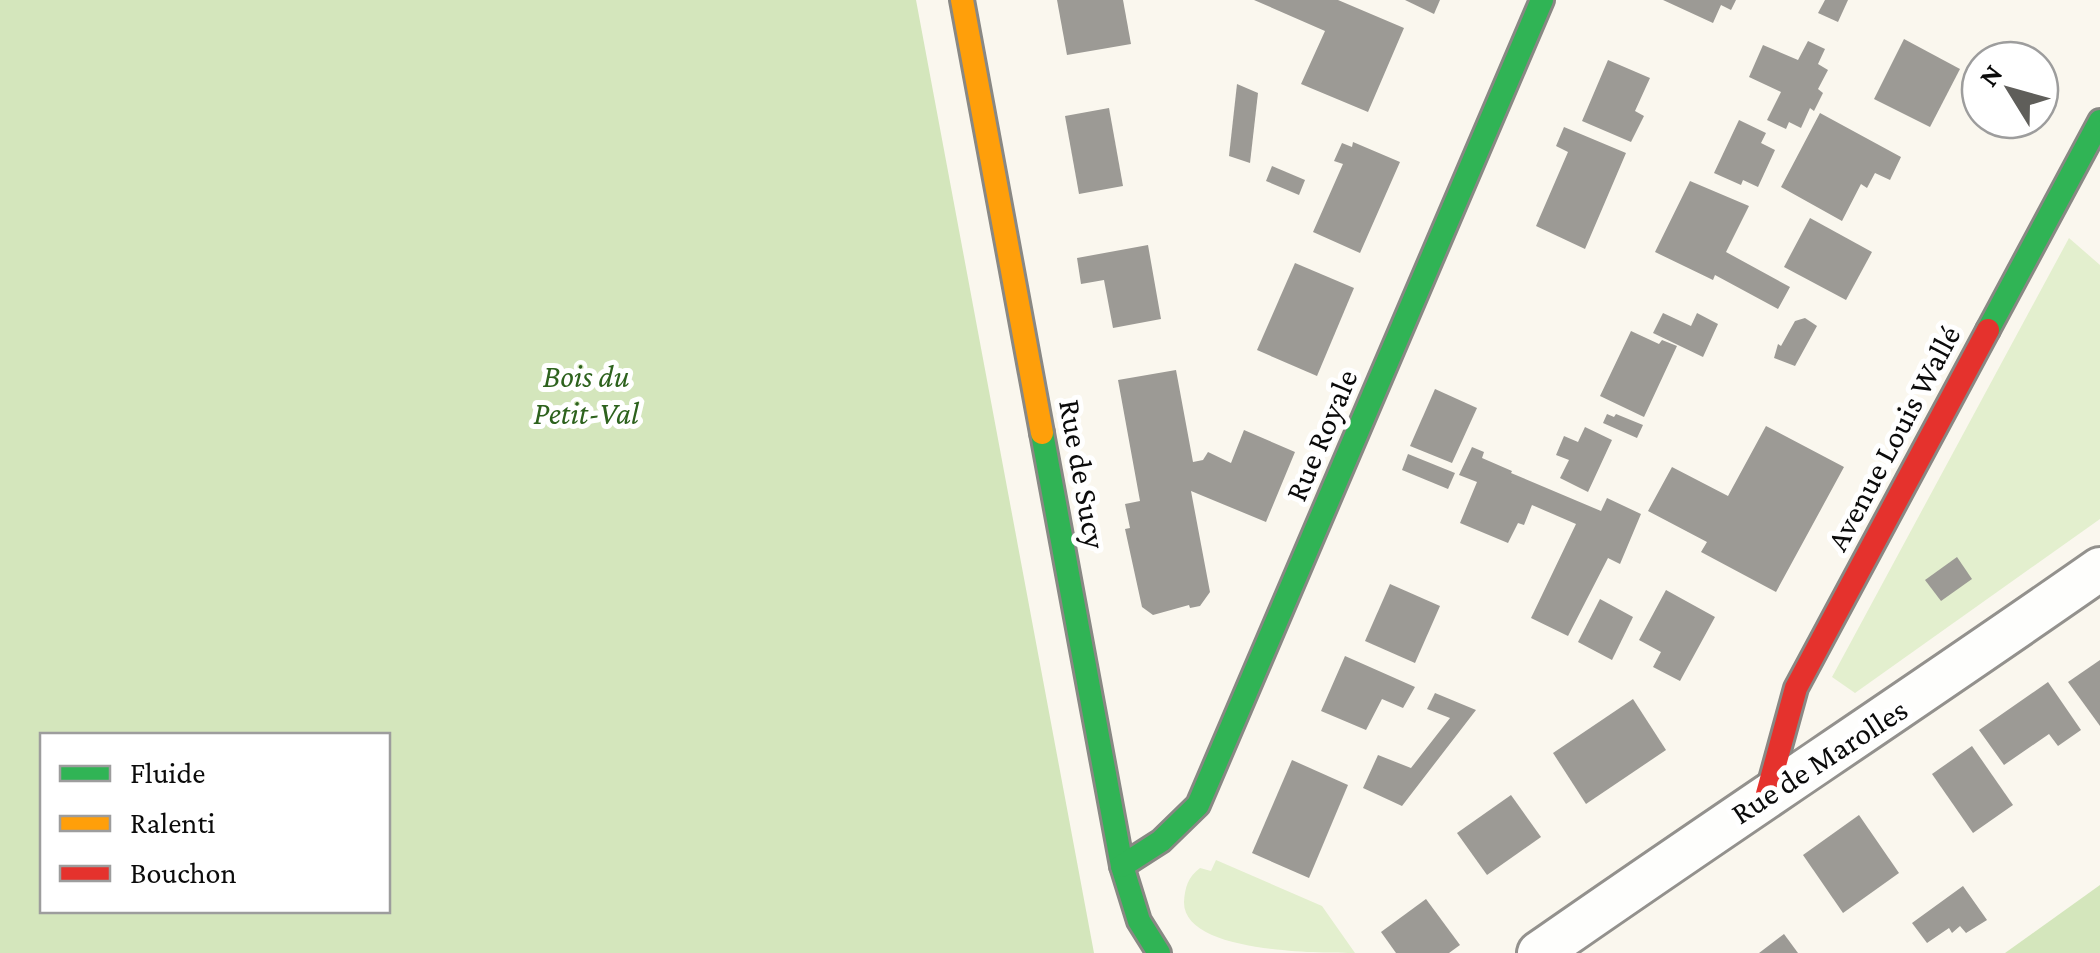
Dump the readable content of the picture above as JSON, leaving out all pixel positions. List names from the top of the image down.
{
  "streets": {
    "street": [
      "Rue Royale",
      "Avenue Louis Wallé",
      "Rue de Sucy",
      "Rue de Marolles"
    ]
  },
  "crossings": [
    ["Rue Royale", "Rue de Sucy"],
    ["Avenue Louis Wallé", "Rue de Marolles"]
  ],
  "parks": ["Bois du Petit-Val"],
  "legend": ["Fluide", "Ralenti", "Bouchon"],
  "north": "top left"
}
